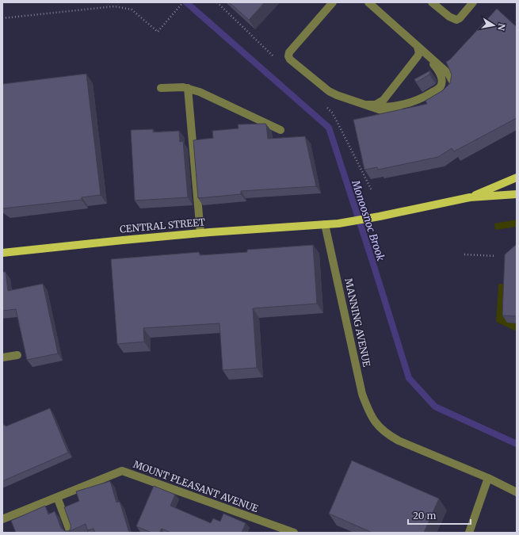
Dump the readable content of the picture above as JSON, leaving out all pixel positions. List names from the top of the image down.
{
  "streets": {
    "main road": ["CENTRAL STREET"],
    "street": ["MANNING AVENUE", "MOUNT PLEASANT AVENUE"]
  },
  "crossings": [
    ["CENTRAL STREET", "MANNING AVENUE"]
  ],
  "water": ["Monoosnoc Brook"],
  "scale_bar": "20 m",
  "north": "right"
}
